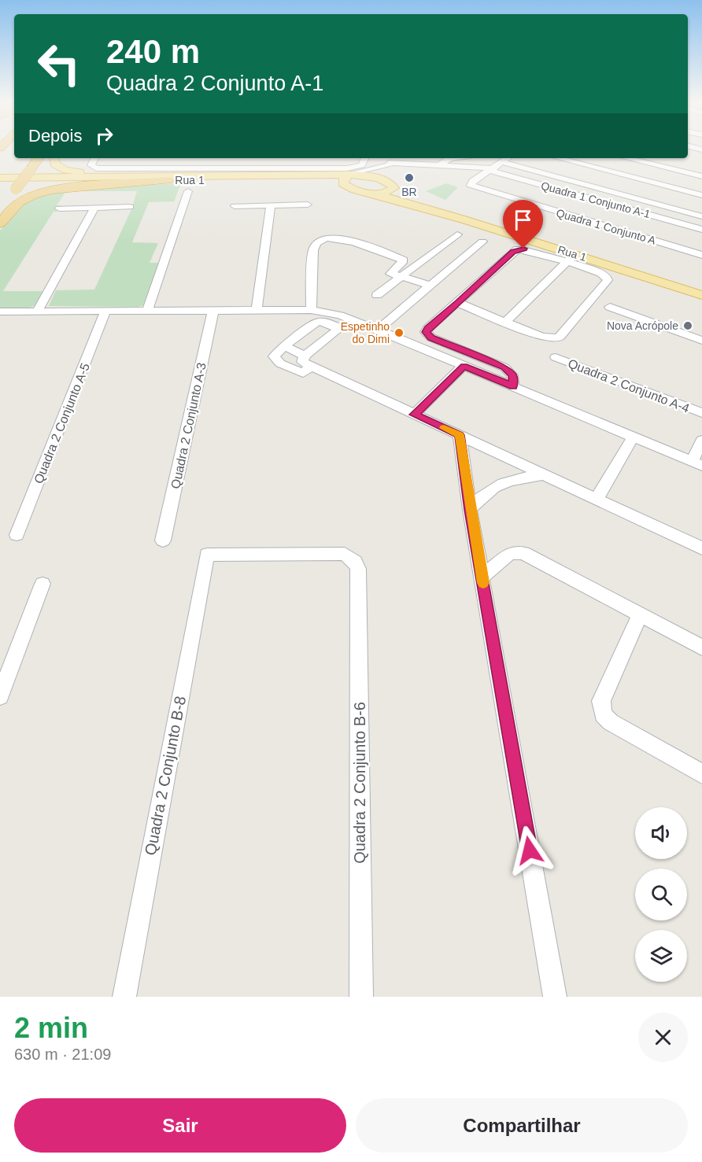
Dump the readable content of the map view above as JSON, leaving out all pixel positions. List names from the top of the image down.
{
  "streets": {
    "main road": ["Rua 1"],
    "street": [
      "Quadra 1 Conjunto A-1",
      "Quadra 1 Conjunto A",
      "Quadra 2 Conjunto A-4",
      "Quadra 2 Conjunto A-5",
      "Quadra 2 Conjunto A-3",
      "Quadra 2 Conjunto B-8",
      "Quadra 2 Conjunto B-6"
    ]
  },
  "crossings": [
    ["Rua 1", "Quadra 1 Conjunto A-1"],
    ["Quadra 1 Conjunto A-1", "Quadra 1 Conjunto A"],
    ["Quadra 2 Conjunto B-8", "Quadra 2 Conjunto B-6"]
  ],
  "places": ["BR", "Nova Acrópole", "Espetinho do Dimi"],
  "page": {
    "turn": ["240 m", "Quadra 2 Conjunto A-1"],
    "then": "Depois",
    "heading": ["2 min", "630 m · 21:09"],
    "buttons": ["Sair", "Compartilhar"]
  }
}
